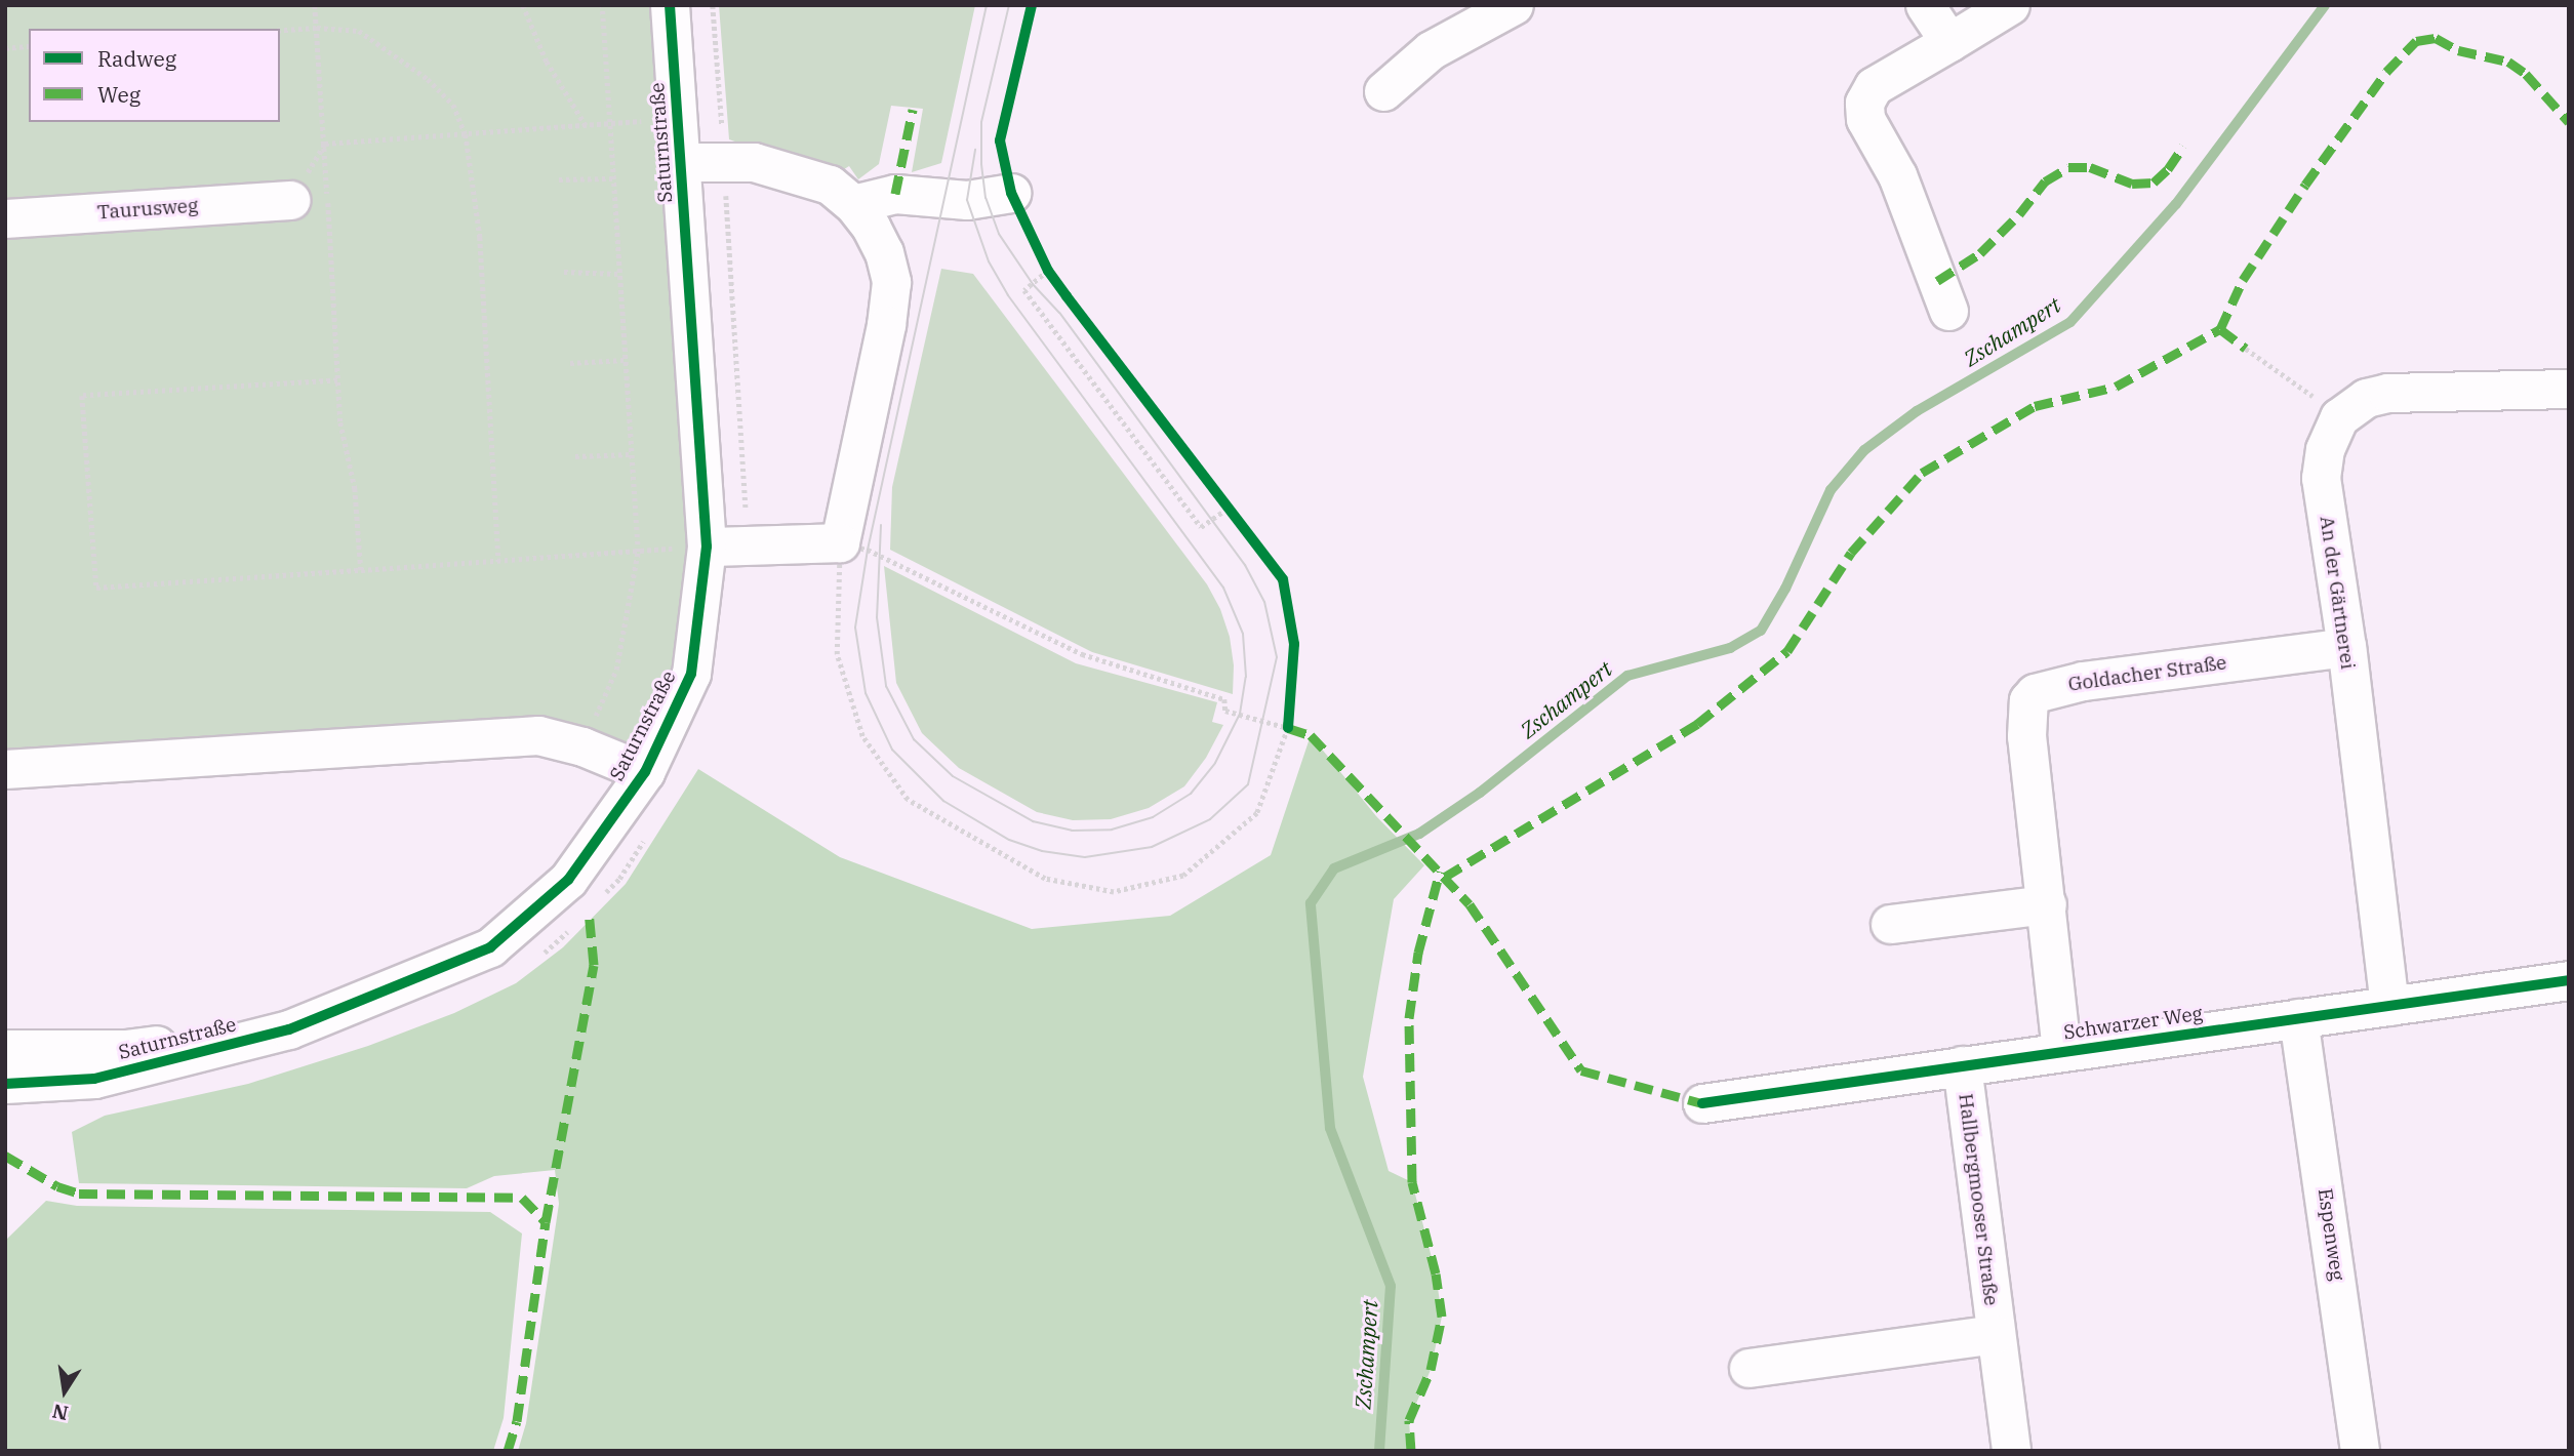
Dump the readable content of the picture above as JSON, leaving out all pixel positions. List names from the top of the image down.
{
  "streets": {
    "street": [
      "Saturnstraße",
      "Taurusweg",
      "An der Gärtnerei",
      "Goldacher Straße",
      "Schwarzer Weg",
      "Hallbergmooser Straße",
      "Espenweg"
    ]
  },
  "crossings": [
    ["An der Gärtnerei", "Goldacher Straße"],
    ["An der Gärtnerei", "Schwarzer Weg"],
    ["Goldacher Straße", "Schwarzer Weg"],
    ["Schwarzer Weg", "Hallbergmooser Straße"],
    ["Schwarzer Weg", "Espenweg"]
  ],
  "water": ["Zschampert"],
  "legend": ["Radweg", "Weg"],
  "north": "bottom"
}
